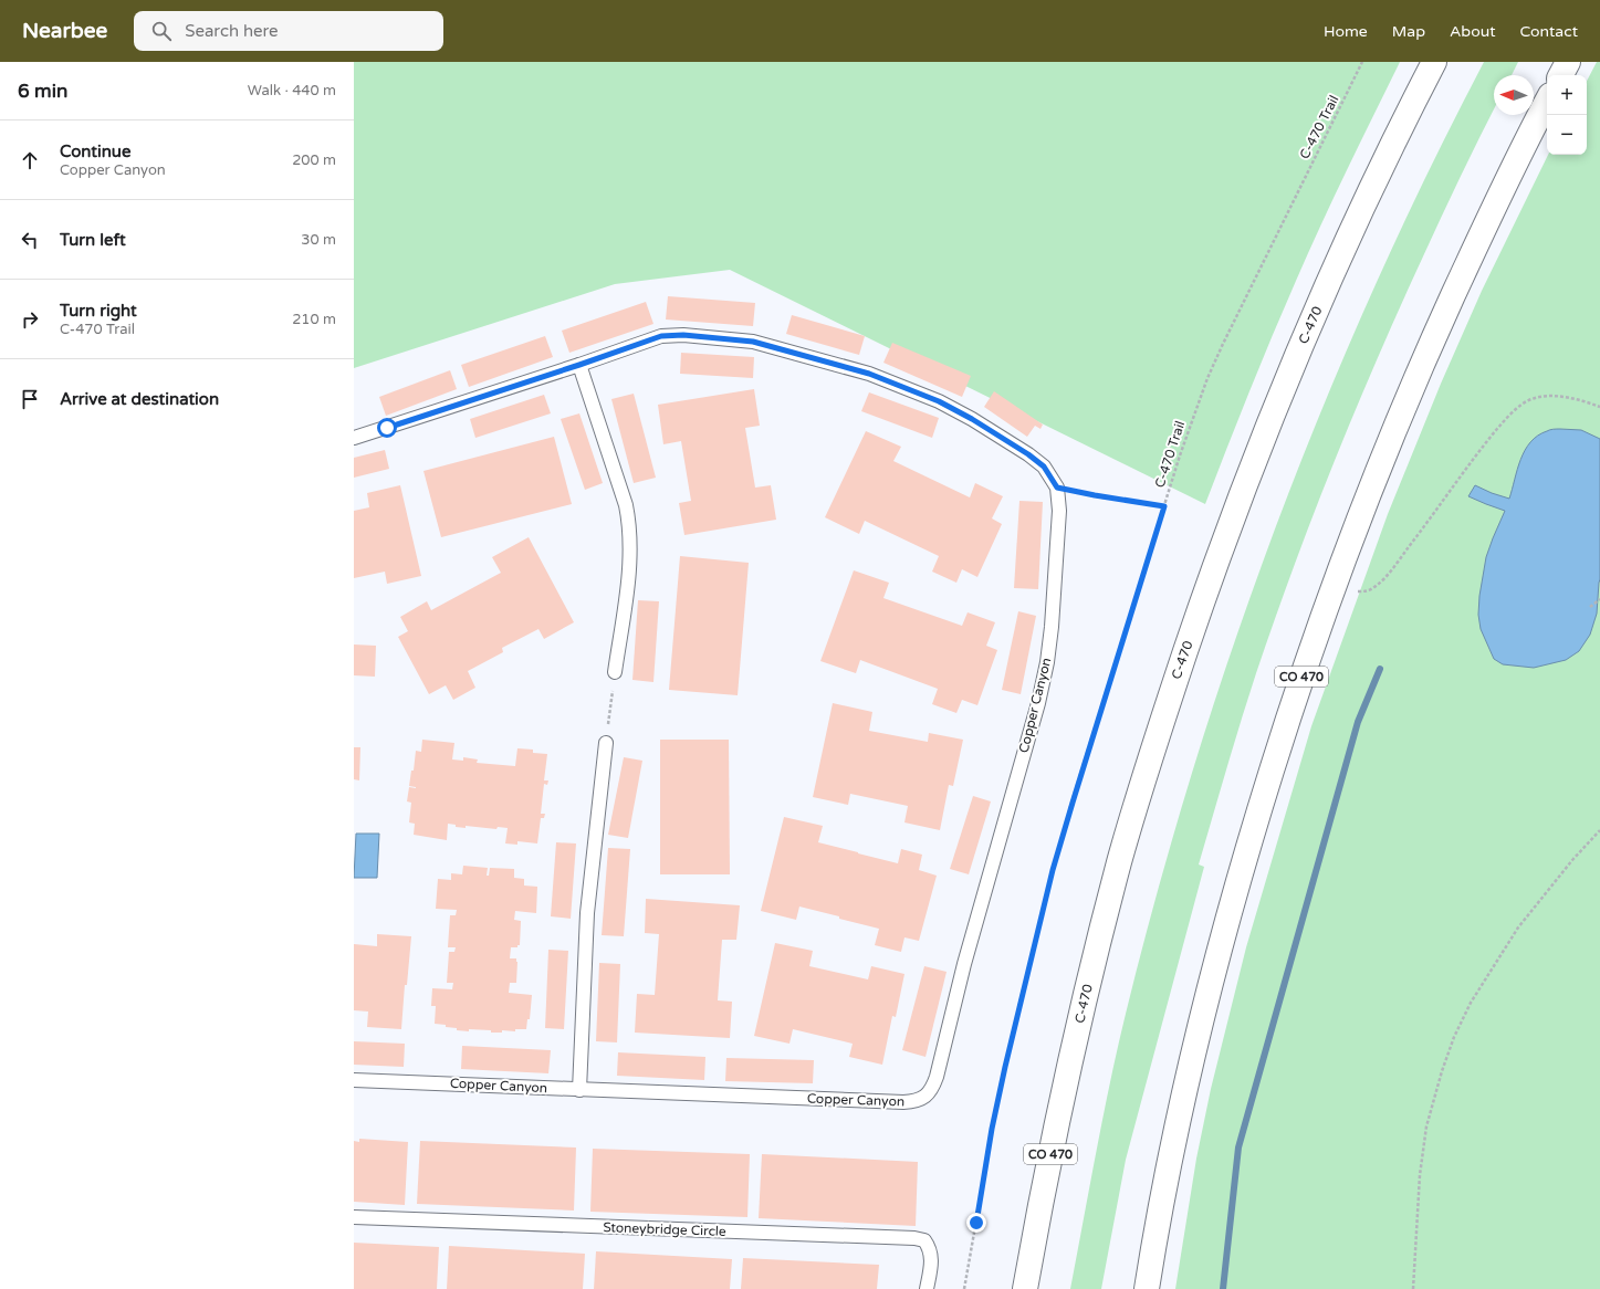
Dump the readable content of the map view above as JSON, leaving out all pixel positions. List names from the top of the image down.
{
  "streets": {
    "highway": ["C-470", "CO 470"],
    "lane": ["Copper Canyon", "Stoneybridge Circle"],
    "path": ["C-470 Trail"]
  },
  "north": "left",
  "page": {
    "header": "Nearbee",
    "search": "Search here",
    "nav": [
      "Home",
      "Map",
      "About",
      "Contact"
    ],
    "heading": ["6 min", "Walk · 440 m"],
    "map_buttons": ["+", "−"],
    "list": [
      ["Continue", "Copper Canyon", "200 m"],
      ["Turn left", "30 m"],
      ["Turn right", "C-470 Trail", "210 m"],
      "Arrive at destination"
    ]
  }
}
